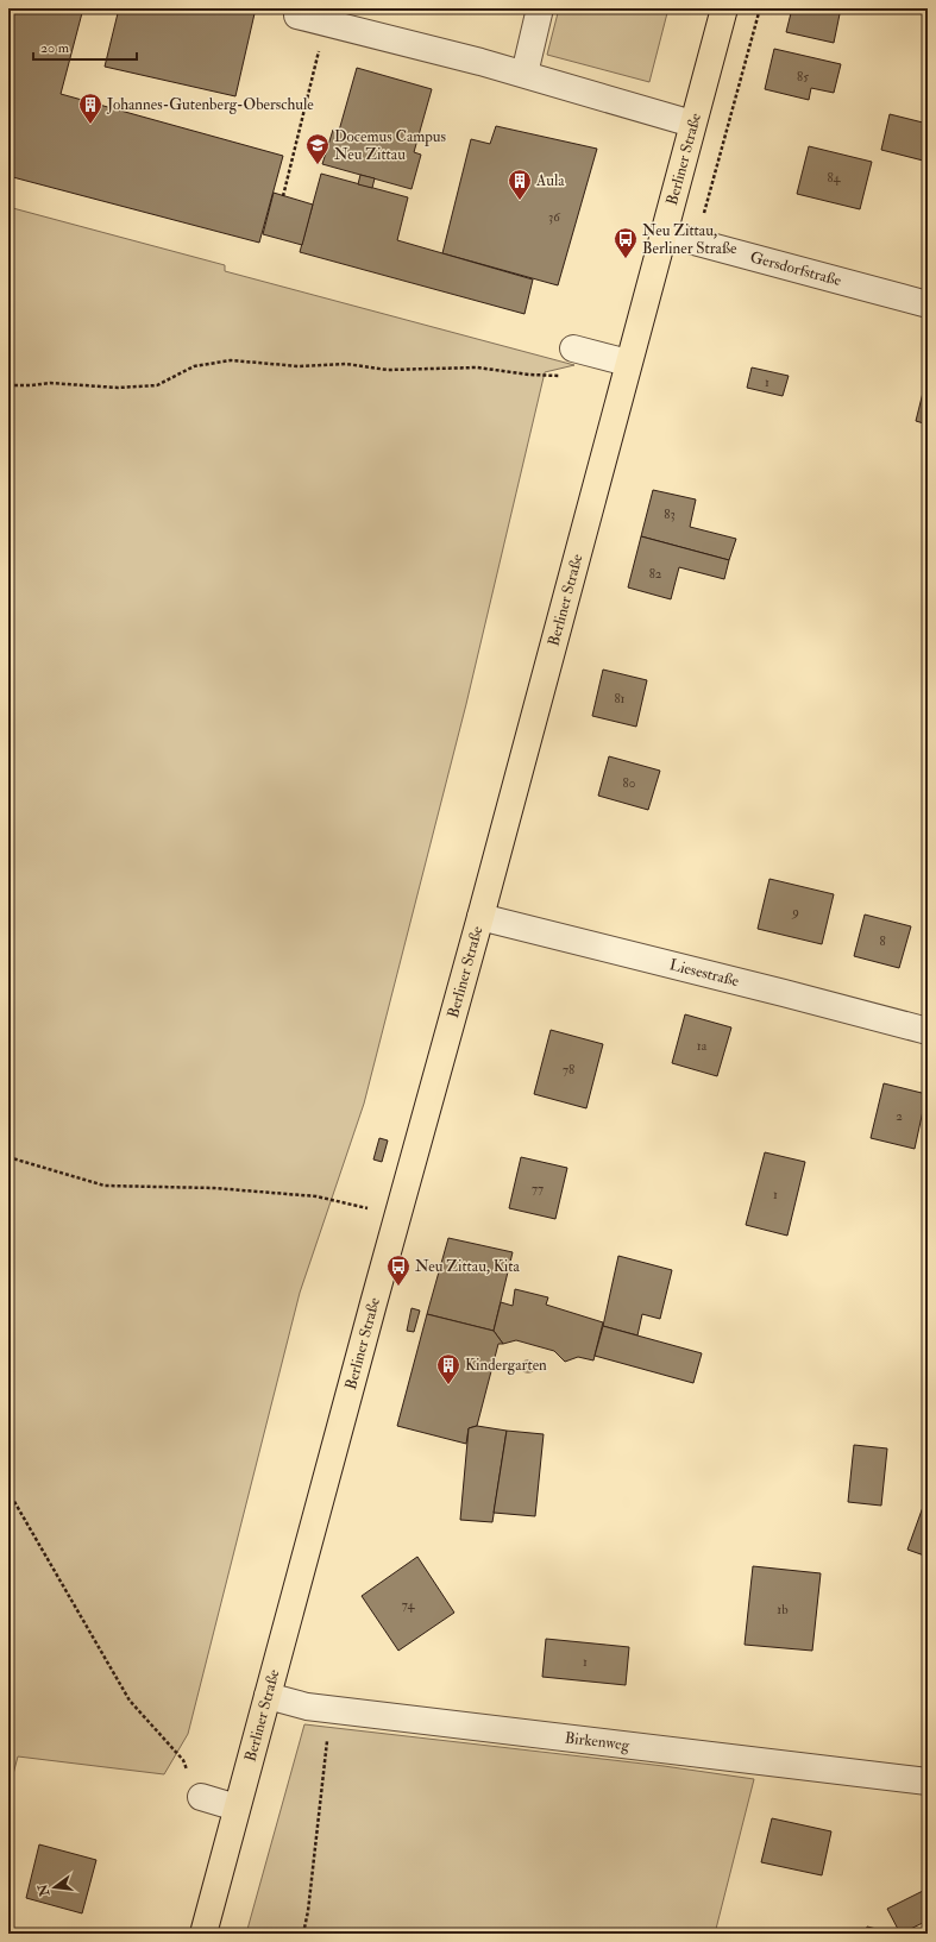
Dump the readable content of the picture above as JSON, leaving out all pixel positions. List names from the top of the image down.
{
  "streets": {
    "main road": ["Berliner Straße"],
    "street": ["Gersdorfstraße", "Liesestraße", "Birkenweg"]
  },
  "crossings": [
    ["Berliner Straße", "Gersdorfstraße"],
    ["Berliner Straße", "Liesestraße"],
    ["Berliner Straße", "Birkenweg"]
  ],
  "places": {
    "building": ["Johannes-Gutenberg-Oberschule", "Aula", "Kindergarten"],
    "school or university": ["Docemus Campus Neu Zittau"],
    "bus stop": ["Neu Zittau, Berliner Straße", "Neu Zittau, Kita"]
  },
  "house_numbers": [
    "85",
    "84",
    "36",
    "1",
    "83",
    "82",
    "81",
    "80",
    "9",
    "8",
    "1a",
    "78",
    "2",
    "77",
    "1",
    "74",
    "1b",
    "1"
  ],
  "scale_bar": "20 m",
  "north": "left"
}
